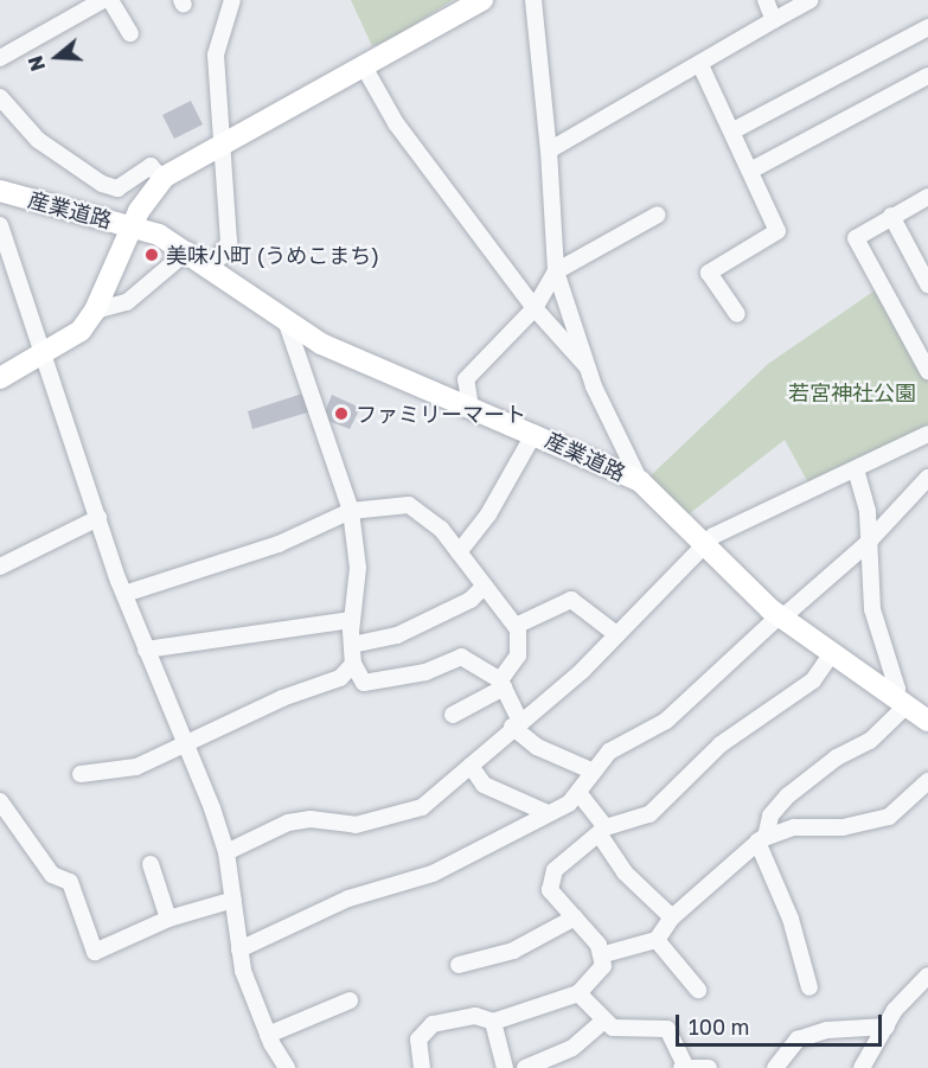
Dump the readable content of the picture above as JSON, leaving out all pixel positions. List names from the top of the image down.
{
  "streets": {
    "street": ["産業道路"]
  },
  "parks": ["若宮神社公園"],
  "places": ["美味小町 (うめこまち)", "ファミリーマート"],
  "scale_bar": "100 m",
  "north": "left"
}
